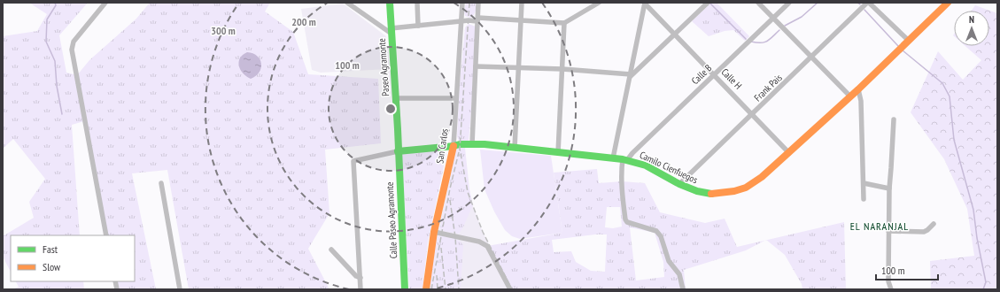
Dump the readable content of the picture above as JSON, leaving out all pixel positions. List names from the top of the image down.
{
  "streets": {
    "street": [
      "Paseo Agramonte",
      "Calle B",
      "Calle H",
      "Frank Pais",
      "San Carlos",
      "Camilo Cienfuegos",
      "Calle Paseo Agramonte"
    ]
  },
  "crossings": [
    ["Paseo Agramonte", "Camilo Cienfuegos"],
    ["Paseo Agramonte", "Calle Paseo Agramonte"],
    ["Calle B", "Calle H"],
    ["Calle B", "Camilo Cienfuegos"],
    ["Calle H", "Frank Pais"],
    ["Calle H", "Camilo Cienfuegos"],
    ["Frank Pais", "Camilo Cienfuegos"],
    ["San Carlos", "Camilo Cienfuegos"],
    ["Camilo Cienfuegos", "Calle Paseo Agramonte"]
  ],
  "districts": ["EL NARANJAL"],
  "legend": ["Fast", "Slow"],
  "scale_bar": "100 m",
  "north": "top",
  "rings": ["200 m", "300 m", "100 m"]
}
